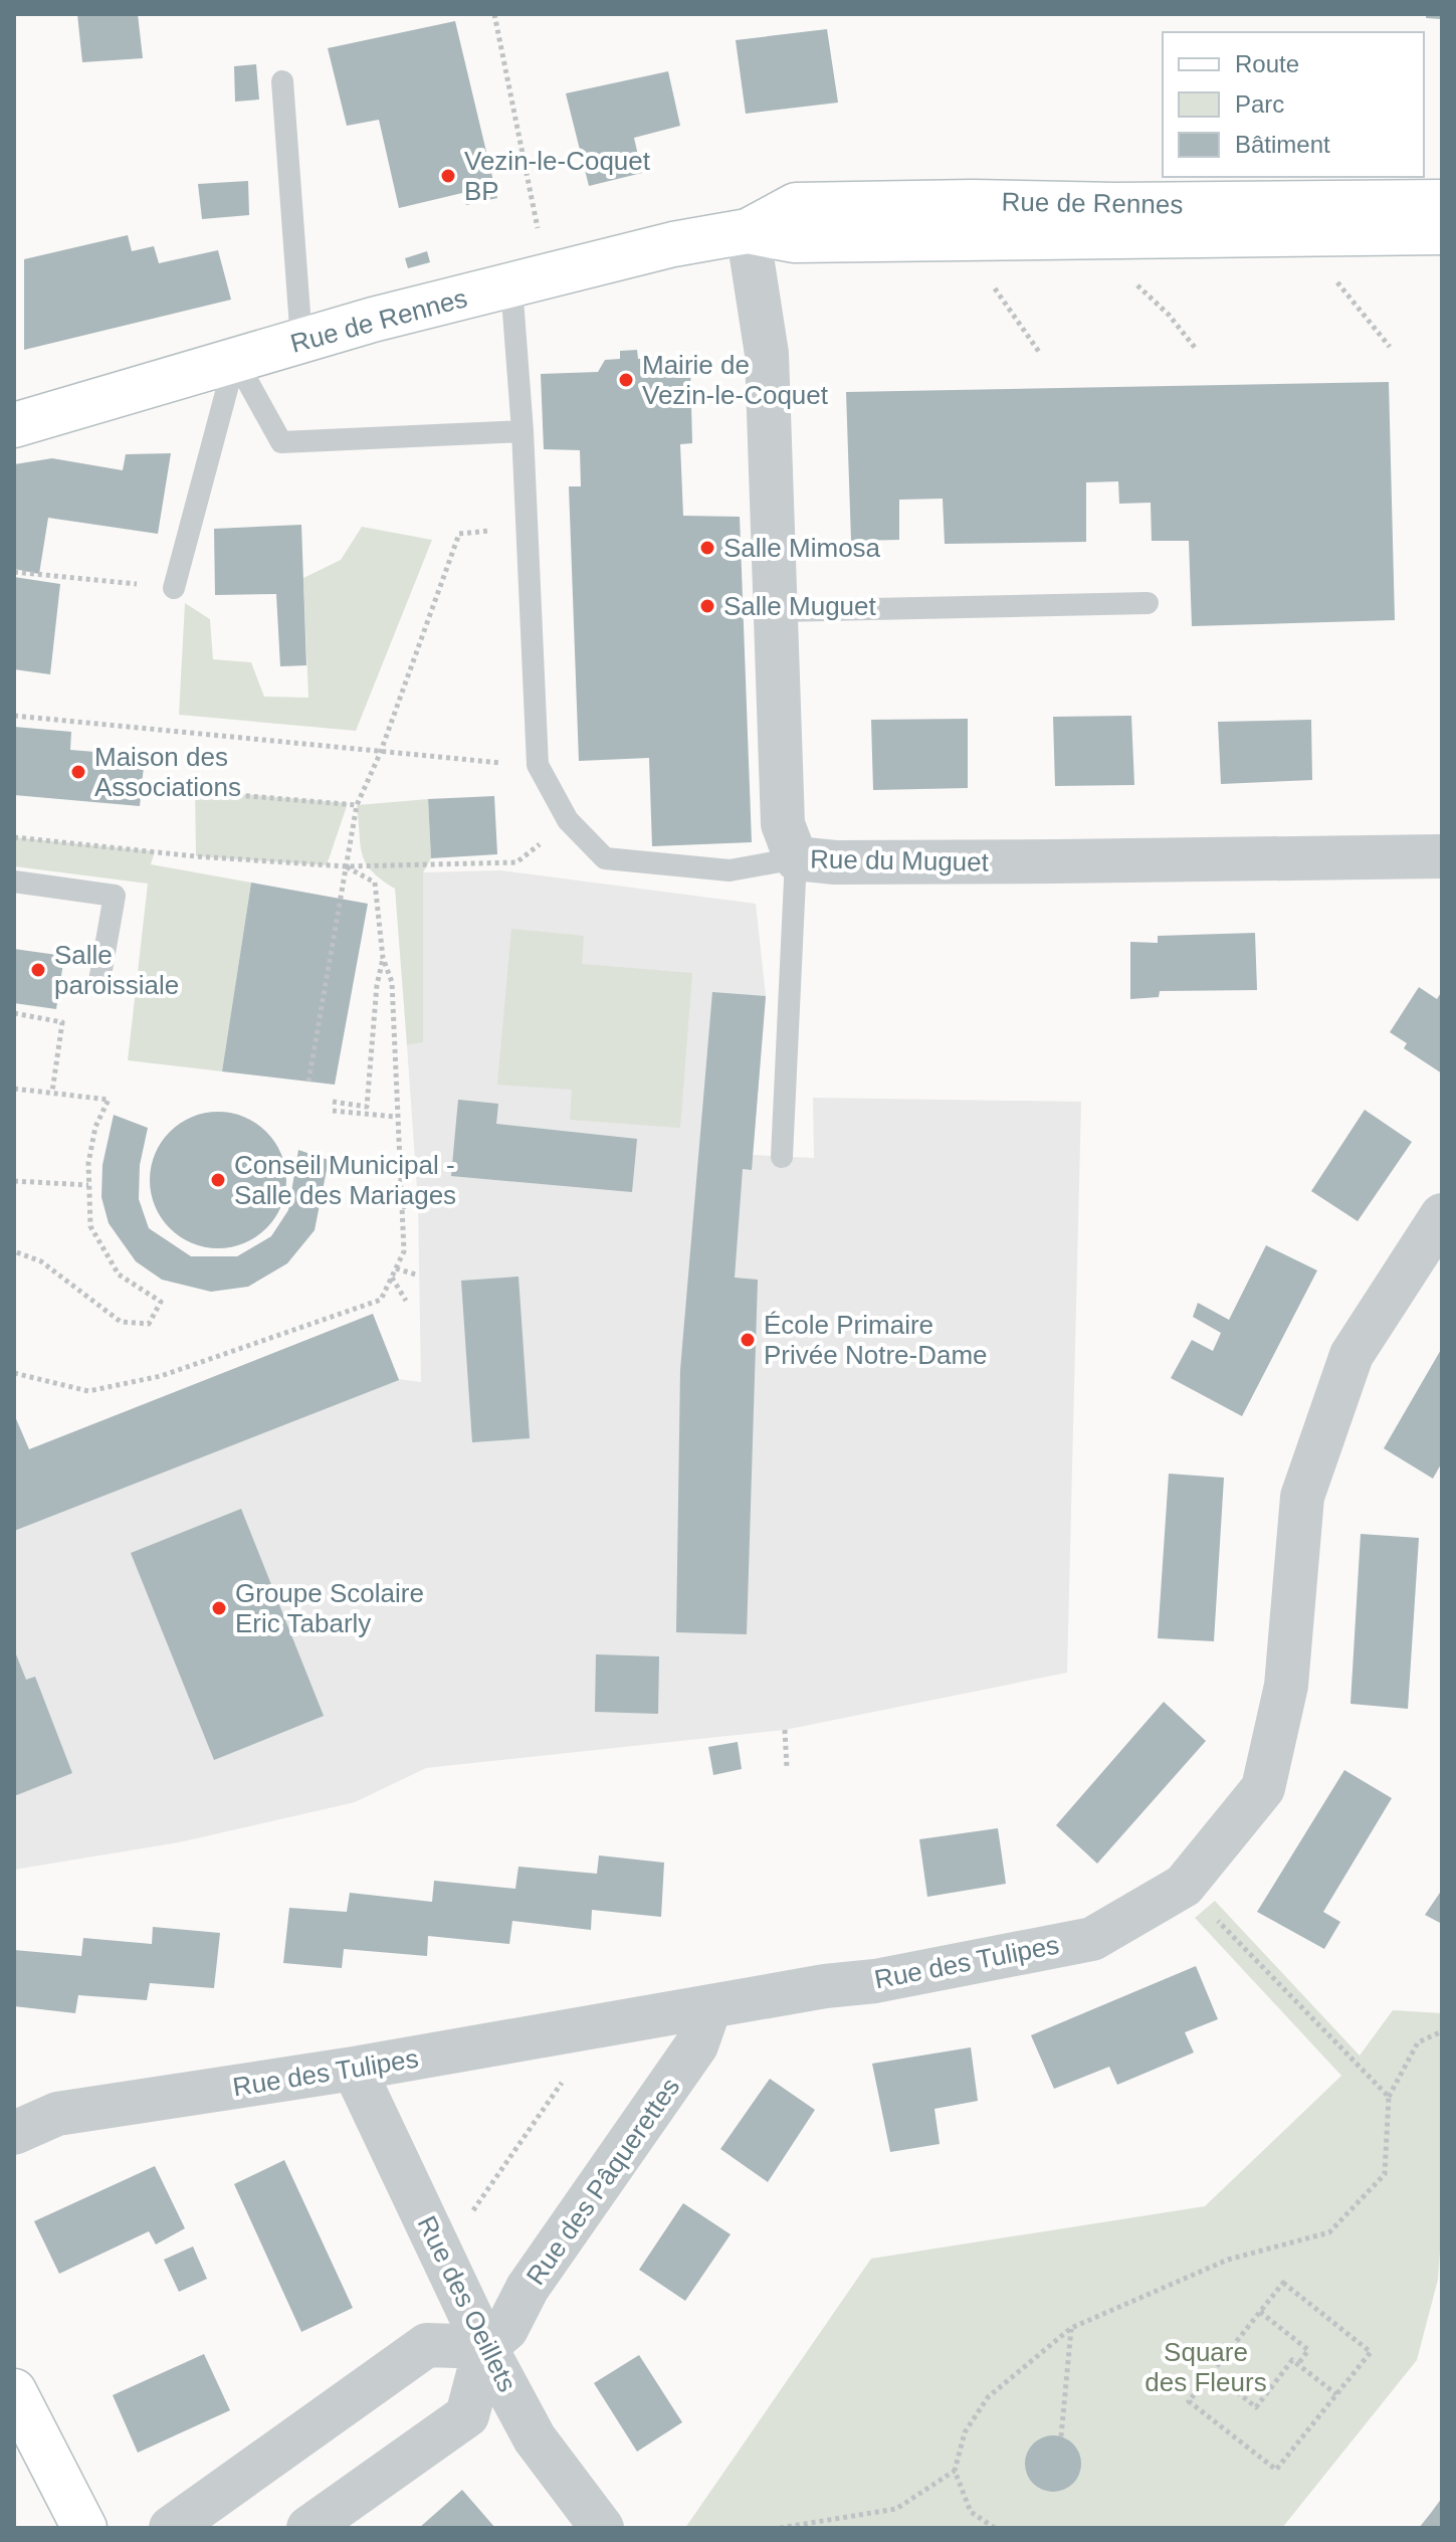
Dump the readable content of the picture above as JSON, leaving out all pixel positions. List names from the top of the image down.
{
  "streets": {
    "main road": ["Rue de Rennes"],
    "street": [
      "Rue du Muguet",
      "Rue des Tulipes",
      "Rue des Pâquerettes",
      "Rue des Oeillets"
    ]
  },
  "crossings": [
    ["Rue de Rennes", "Rue du Muguet"],
    ["Rue des Tulipes", "Rue des Pâquerettes"],
    ["Rue des Tulipes", "Rue des Oeillets"],
    ["Rue des Pâquerettes", "Rue des Oeillets"]
  ],
  "parks": ["Square des Fleurs"],
  "places": [
    "Vezin-le-Coquet BP",
    "Mairie de Vezin-le-Coquet",
    "Salle Mimosa",
    "Salle Muguet",
    "Maison des Associations",
    "Salle paroissiale",
    "Conseil Municipal - Salle des Mariages",
    "École Primaire Privée Notre-Dame",
    "Groupe Scolaire Eric Tabarly"
  ],
  "legend": ["Route", "Parc", "Bâtiment"]
}
